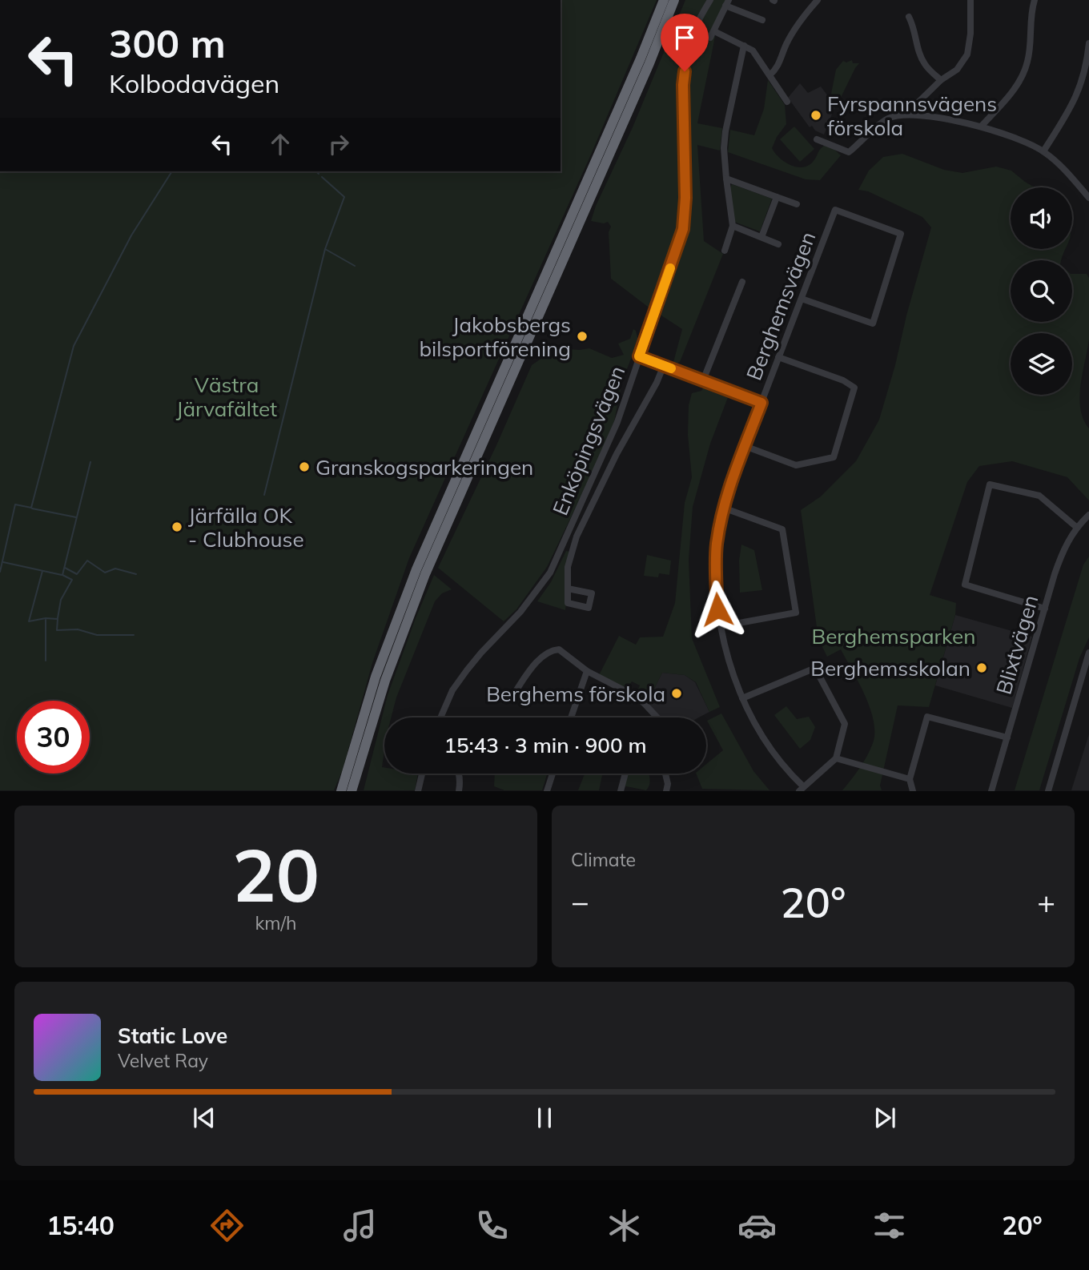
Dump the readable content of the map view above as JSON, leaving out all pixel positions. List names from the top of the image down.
{
  "streets": {
    "street": ["Berghemsvägen", "Enköpingsvägen", "Blixtvägen"]
  },
  "parks": ["Västra Järvafältet", "Berghemsparken"],
  "places": [
    "Fyrspannsvägens förskola",
    "Jakobsbergs bilsportförening",
    "Granskogsparkeringen",
    "Järfälla OK - Clubhouse",
    "Berghemsskolan",
    "Berghems förskola"
  ],
  "page": {
    "turn": ["300 m", "Kolbodavägen"],
    "limit": "30",
    "trip": "15:43 · 3 min · 900 m",
    "tile": [
      ["20", "km/h"],
      "Climate"
    ],
    "heat": ["−", "20°", "+"],
    "song": ["Static Love", "Velvet Ray"],
    "tabs": ["15:40", "20°"]
  }
}
